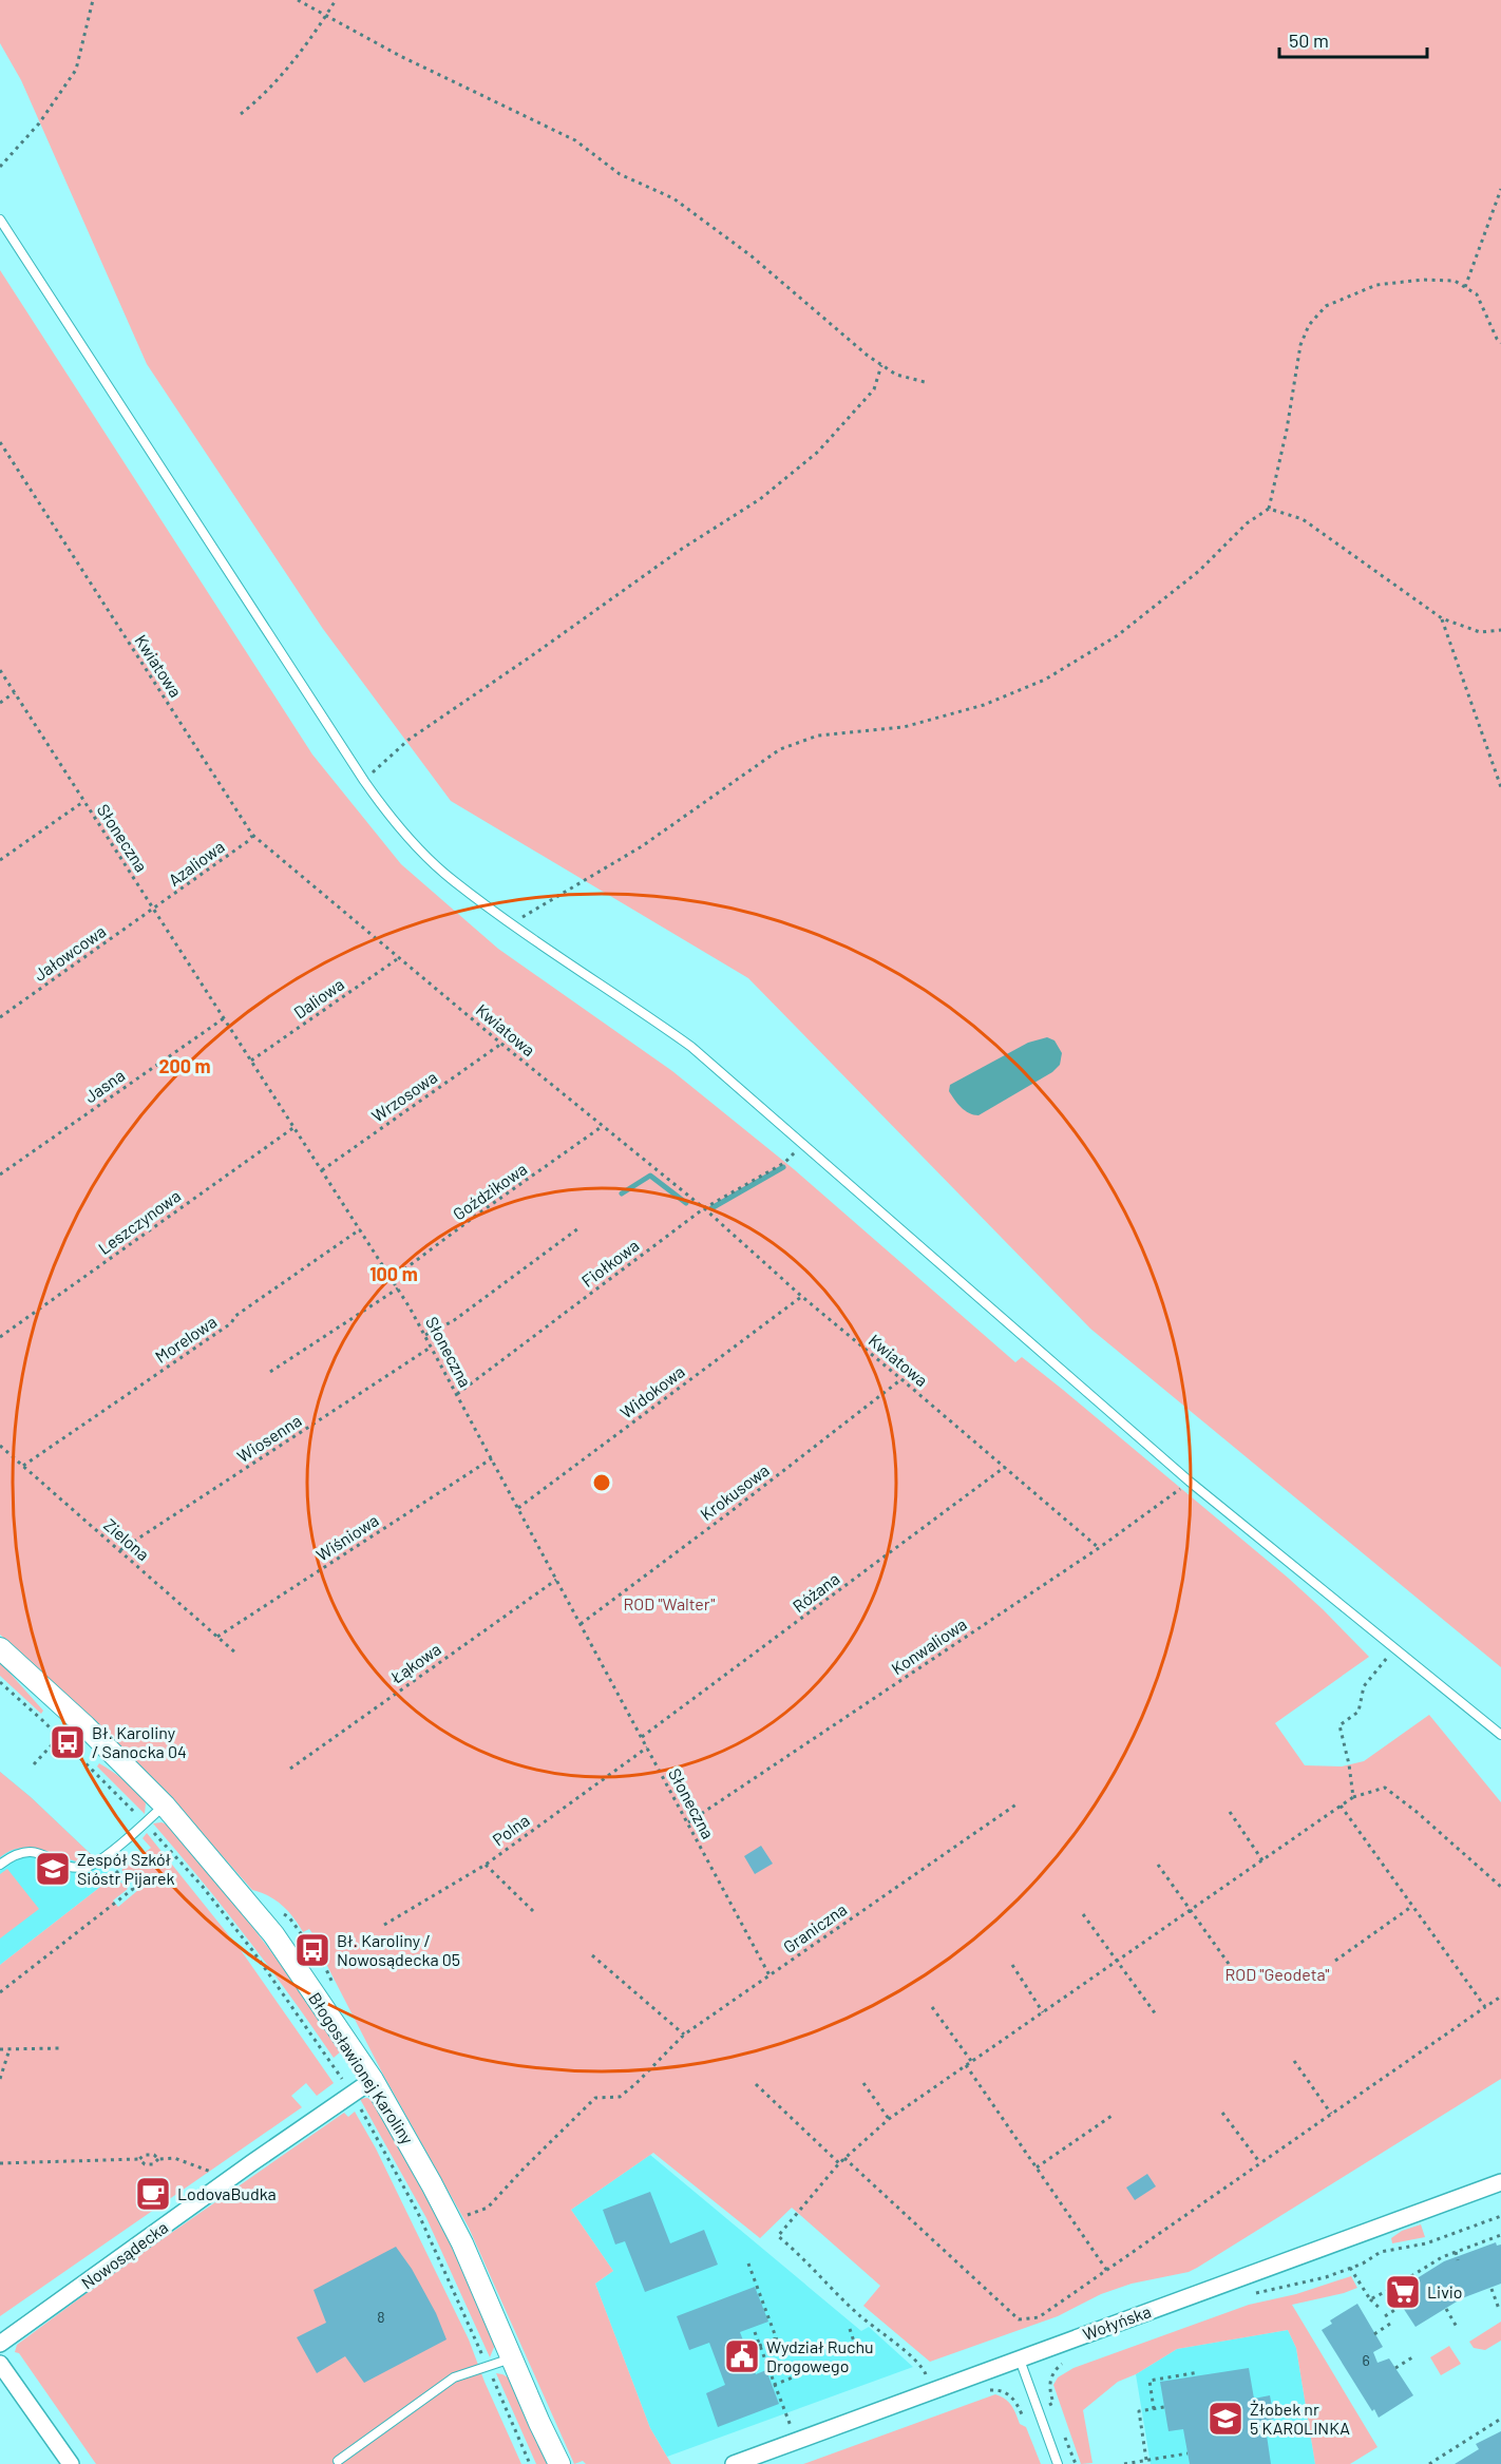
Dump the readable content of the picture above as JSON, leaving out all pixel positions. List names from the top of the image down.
{
  "streets": {
    "street": ["Błogosławionej Karoliny", "Nowosądecka", "Wołyńska"],
    "path": [
      "Kwiatowa",
      "Słoneczna",
      "Azaliowa",
      "Jałowcowa",
      "Daliowa",
      "Jasna",
      "Wrzosowa",
      "Goździkowa",
      "Leszczynowa",
      "Fiołkowa",
      "Morelowa",
      "Widokowa",
      "Wiosenna",
      "Krokusowa",
      "Wiśniowa",
      "Zielona",
      "Różana",
      "Konwaliowa",
      "Łąkowa",
      "Polna",
      "Graniczna"
    ]
  },
  "crossings": [
    ["Kwiatowa", "Azaliowa"],
    ["Kwiatowa", "Daliowa"],
    ["Kwiatowa", "Wrzosowa"],
    ["Kwiatowa", "Goździkowa"],
    ["Kwiatowa", "Fiołkowa"],
    ["Kwiatowa", "Widokowa"],
    ["Kwiatowa", "Krokusowa"],
    ["Kwiatowa", "Różana"],
    ["Kwiatowa", "Konwaliowa"],
    ["Słoneczna", "Azaliowa"],
    ["Słoneczna", "Jałowcowa"],
    ["Słoneczna", "Daliowa"],
    ["Słoneczna", "Jasna"],
    ["Słoneczna", "Wrzosowa"],
    ["Słoneczna", "Goździkowa"],
    ["Słoneczna", "Leszczynowa"],
    ["Słoneczna", "Fiołkowa"],
    ["Słoneczna", "Morelowa"],
    ["Słoneczna", "Widokowa"],
    ["Słoneczna", "Wiosenna"],
    ["Słoneczna", "Krokusowa"],
    ["Słoneczna", "Wiśniowa"],
    ["Słoneczna", "Różana"],
    ["Słoneczna", "Konwaliowa"],
    ["Słoneczna", "Łąkowa"],
    ["Słoneczna", "Polna"],
    ["Słoneczna", "Graniczna"],
    ["Azaliowa", "Jałowcowa"],
    ["Morelowa", "Zielona"],
    ["Wiosenna", "Zielona"],
    ["Wiśniowa", "Zielona"],
    ["Graniczna", "Błogosławionej Karoliny"],
    ["Błogosławionej Karoliny", "Nowosądecka"]
  ],
  "parks": ["ROD \"Walter\"", "ROD \"Geodeta\""],
  "places": {
    "bus stop": ["Bł. Karoliny / Sanocka 04", "Bł. Karoliny / Nowosądecka 05"],
    "school or university": ["Zespół Szkół Sióstr Pijarek", "Żłobek nr 5 KAROLINKA"],
    "cafe": ["LodovaBudka"],
    "supermarket": ["Livio"],
    "public building": ["Wydział Ruchu Drogowego"]
  },
  "house_numbers": ["8", "6"],
  "scale_bar": "50 m",
  "rings": ["200 m", "100 m"]
}
